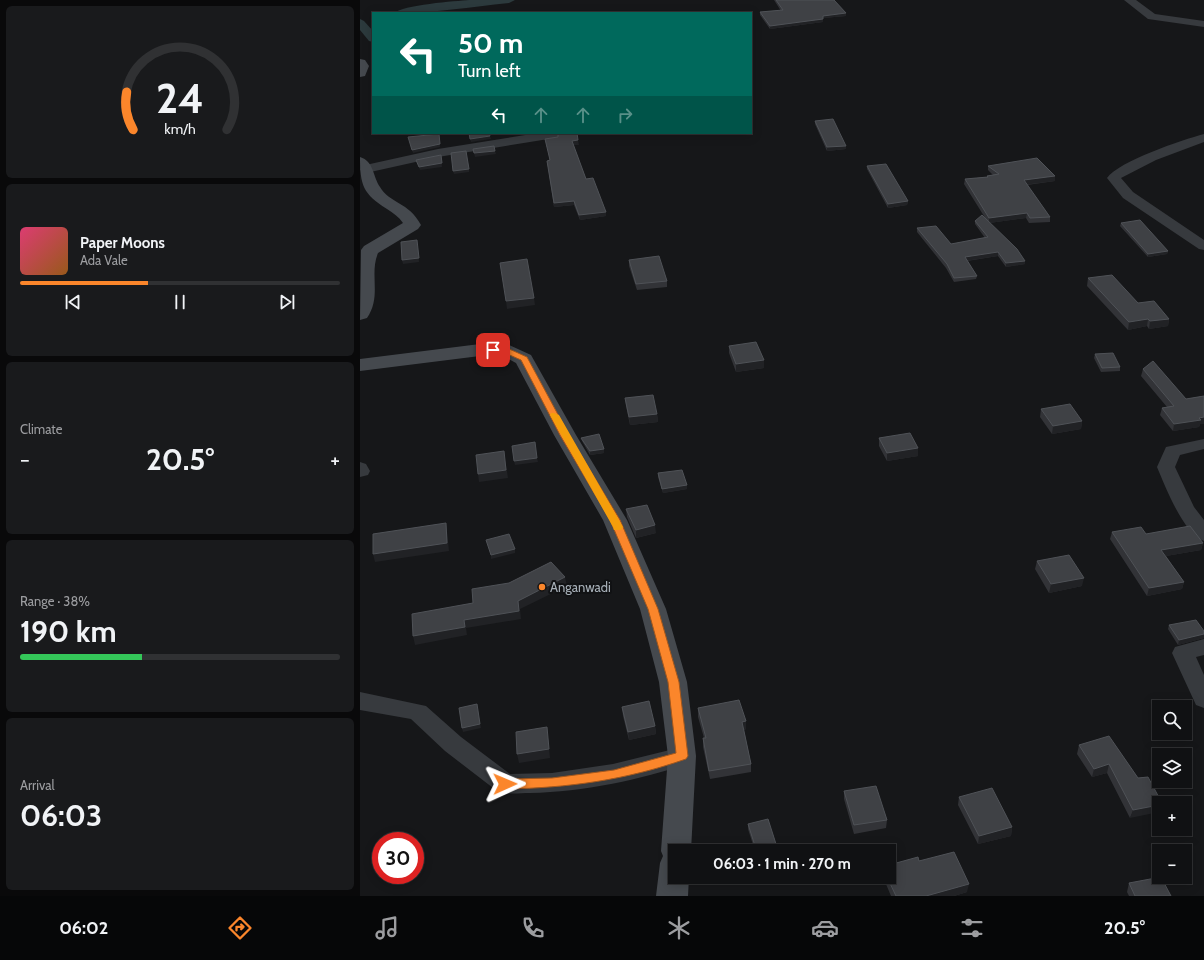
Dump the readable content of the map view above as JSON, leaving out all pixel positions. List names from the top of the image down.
{
  "places": ["Anganwadi"],
  "page": {
    "turn": ["50 m", "Turn left"],
    "song": ["Paper Moons", "Ada Vale"],
    "tile": [
      "Climate",
      ["Range · 38%", "190 km"],
      ["Arrival", "06:03"]
    ],
    "heat": ["−", "20.5°", "+"],
    "map_buttons": ["+", "−"],
    "limit": "30",
    "trip": "06:03 · 1 min · 270 m",
    "tabs": ["06:02", "20.5°"],
    "gauge": ["24", "km/h"]
  }
}
